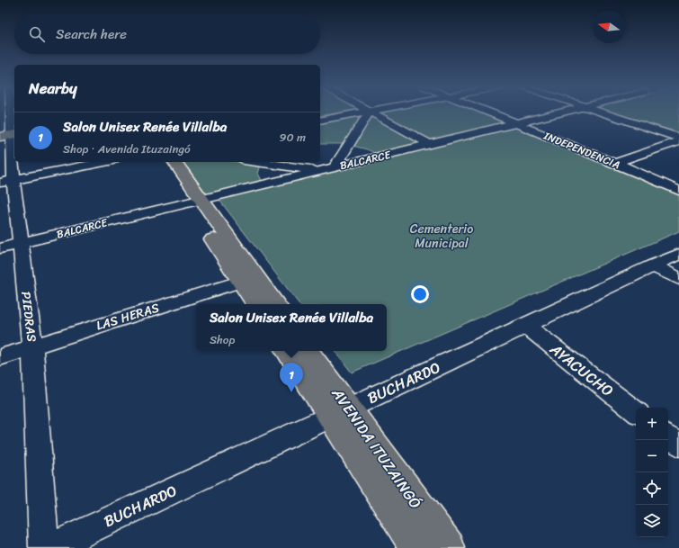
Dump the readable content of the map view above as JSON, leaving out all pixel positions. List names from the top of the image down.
{
  "streets": {
    "main road": ["AVENIDA ITUZAINGÓ"],
    "street": [
      "INDEPENDENCIA",
      "BALCARCE",
      "PIEDRAS",
      "LAS HERAS",
      "AYACUCHO",
      "BUCHARDO"
    ]
  },
  "crossings": [
    ["INDEPENDENCIA", "BALCARCE"],
    ["BALCARCE", "PIEDRAS"],
    ["PIEDRAS", "LAS HERAS"],
    ["AYACUCHO", "BUCHARDO"],
    ["BUCHARDO", "AVENIDA ITUZAINGÓ"]
  ],
  "parks": ["Cementerio Municipal"],
  "north": "left",
  "page": {
    "search": "Search here",
    "heading": "Nearby",
    "list": [
      {
        "mark": "1",
        "name": "Salon Unisex Renée Villalba",
        "note": "Shop · Avenida Ituzaingó",
        "value": "90 m"
      }
    ],
    "popup": ["Salon Unisex Renée Villalba", "Shop"],
    "pins": "1",
    "map_buttons": ["+", "−"]
  }
}
